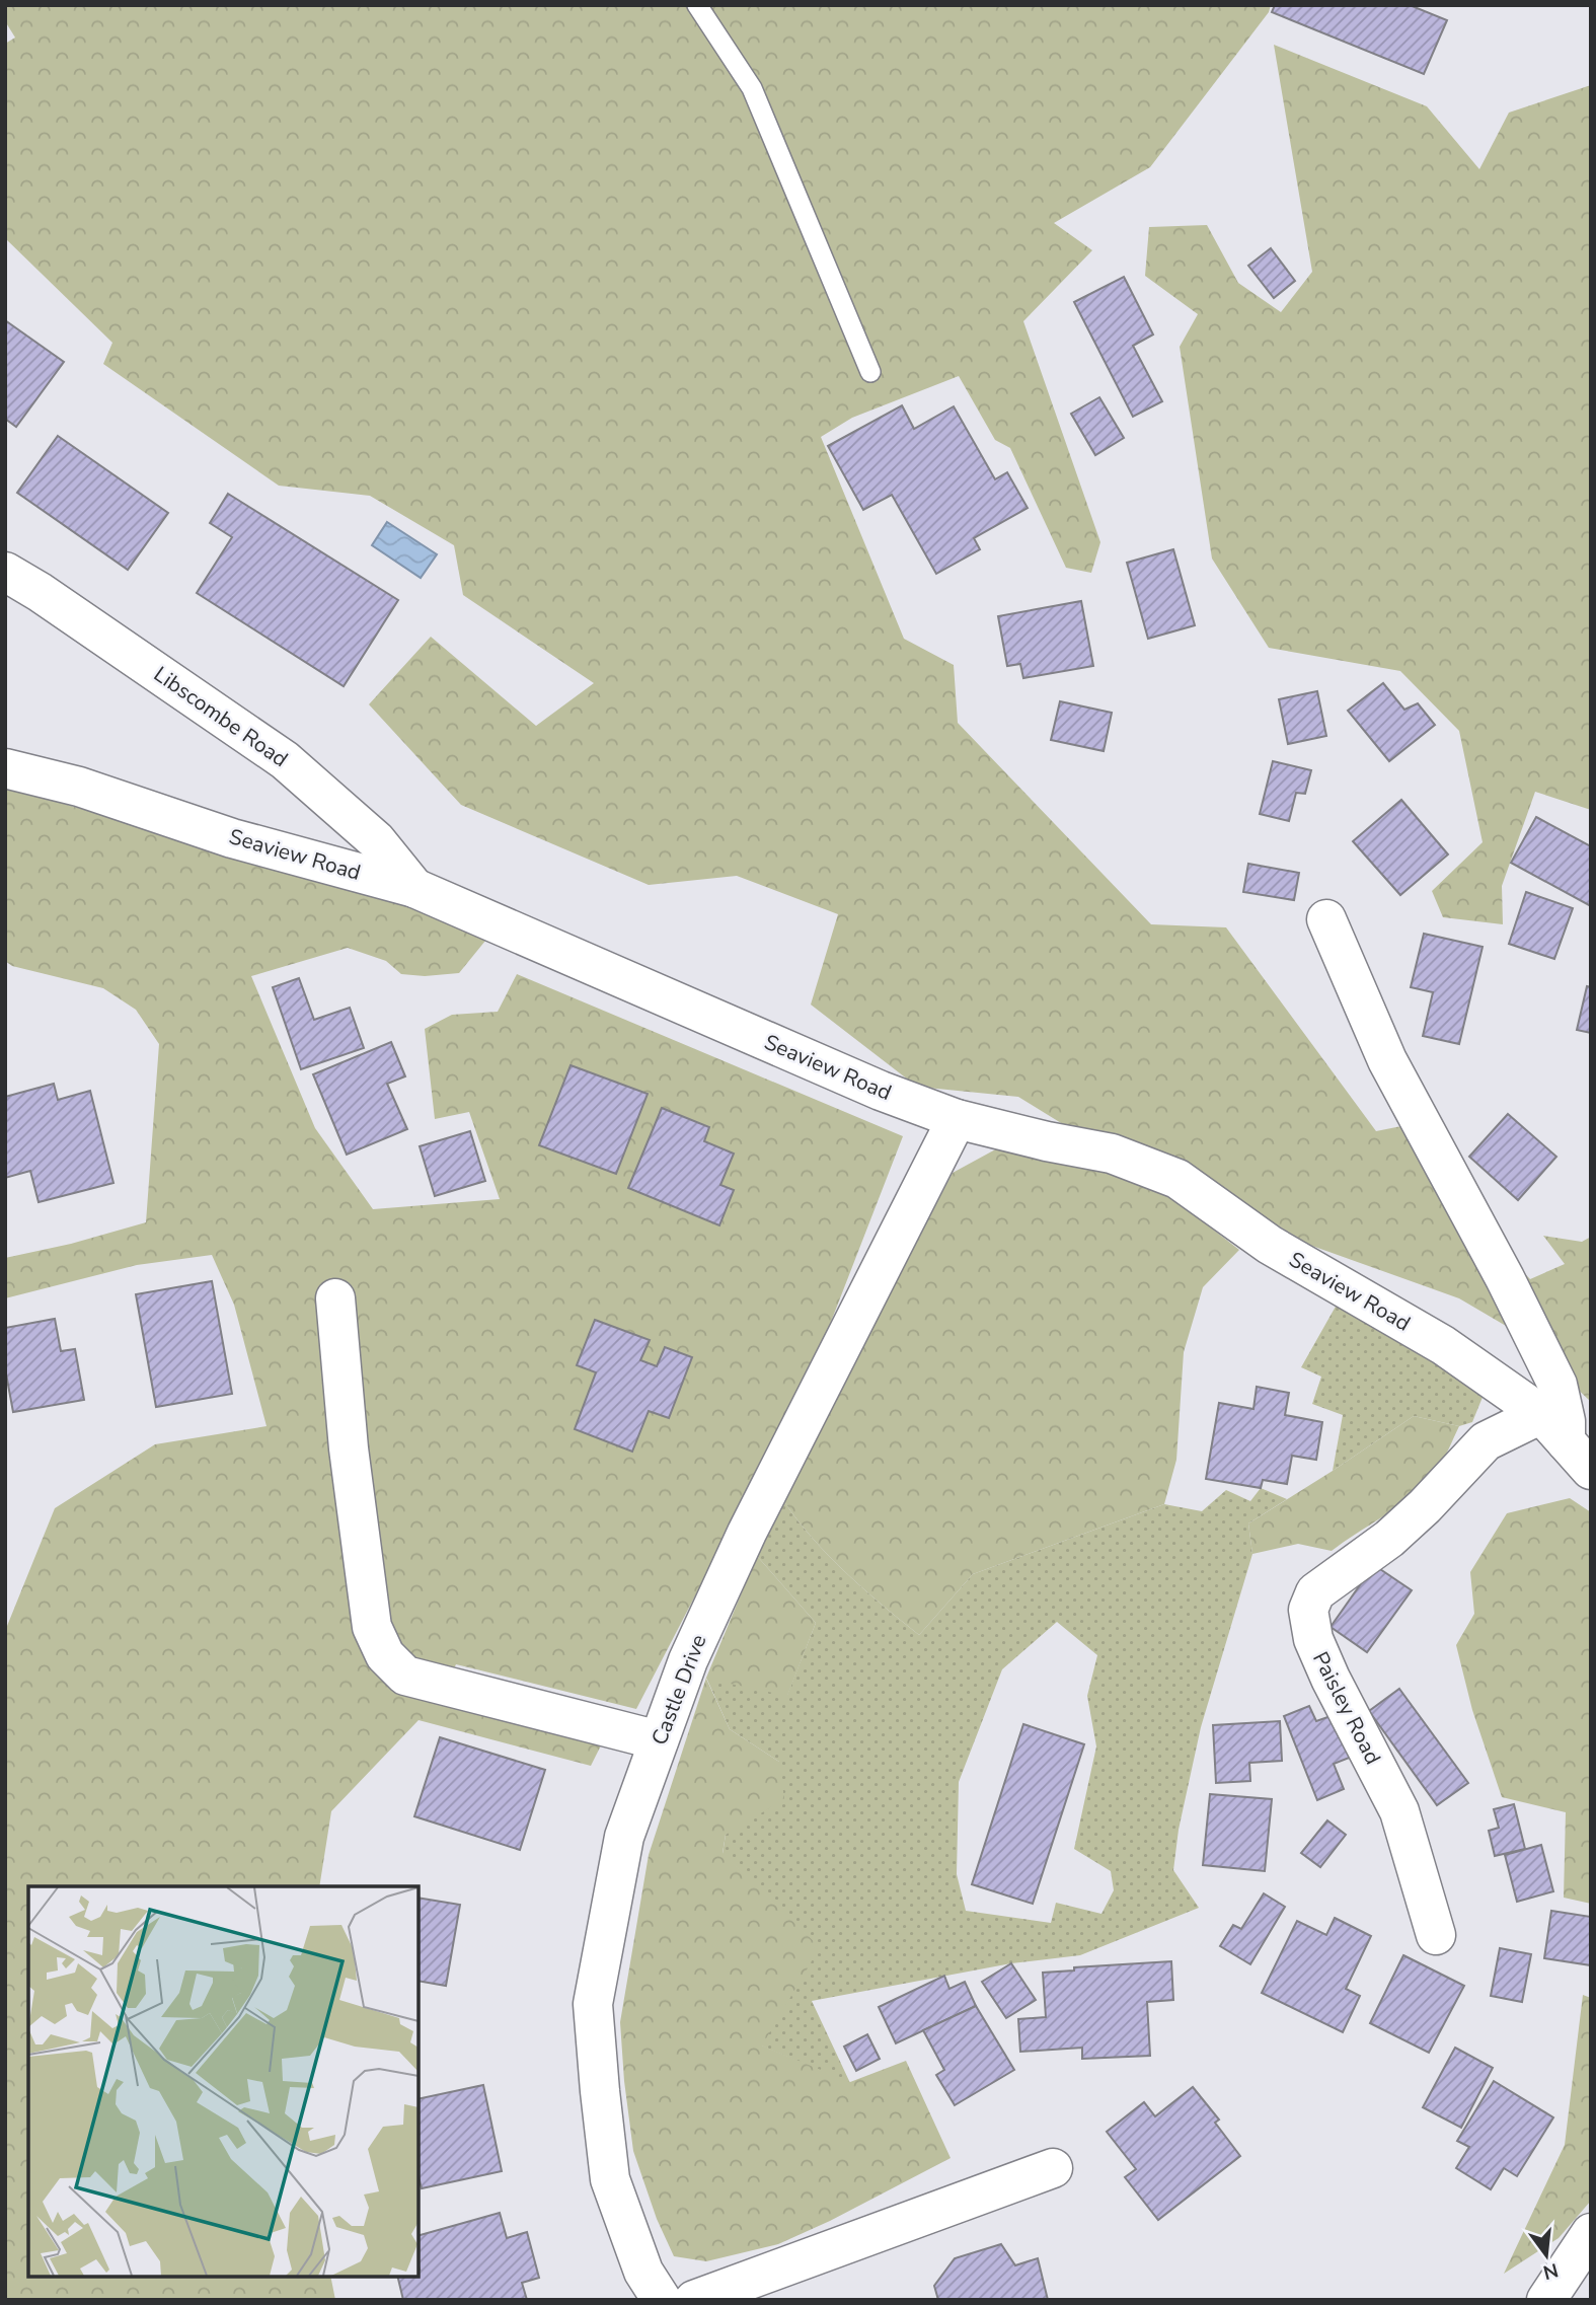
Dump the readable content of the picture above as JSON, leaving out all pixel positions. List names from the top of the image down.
{
  "streets": {
    "street": [
      "Libscombe Road",
      "Seaview Road",
      "Castle Drive",
      "Paisley Road"
    ]
  },
  "crossings": [
    ["Libscombe Road", "Seaview Road"],
    ["Seaview Road", "Castle Drive"],
    ["Seaview Road", "Paisley Road"]
  ],
  "north": "bottom"
}
